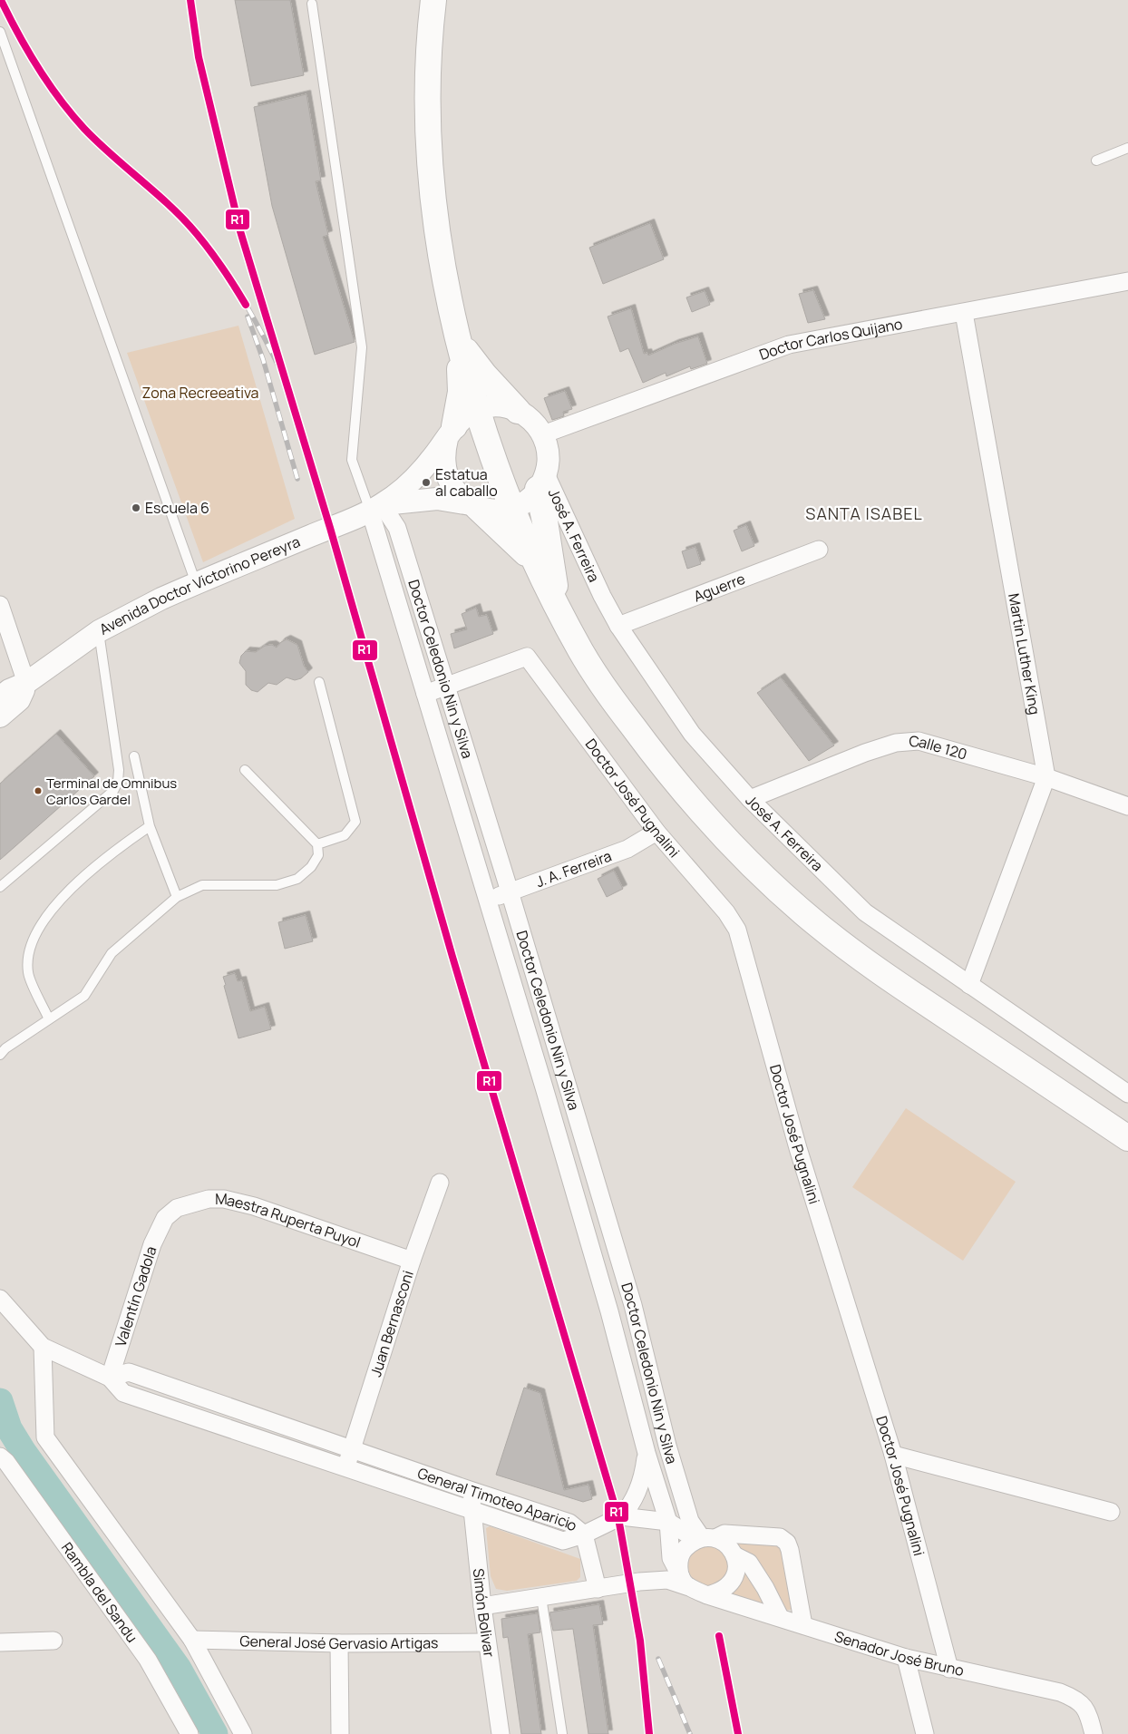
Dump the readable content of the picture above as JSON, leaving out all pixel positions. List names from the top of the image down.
{
  "streets": {
    "street": [
      "Doctor Carlos Quijano",
      "José A. Ferreira",
      "Avenida Doctor Victorino Pereyra",
      "Aguerre",
      "Martin Luther King",
      "Doctor Celedonio Nin y Silva",
      "Calle 120",
      "Doctor José Pugnalini",
      "J. A. Ferreira",
      "Maestra Ruperta Puyol",
      "Valentín Gadola",
      "Juan Bernasconi",
      "General Timoteo Aparicio",
      "Rambla del Sandu",
      "Simón Bolivar",
      "General José Gervasio Artigas",
      "Senador José Bruno"
    ]
  },
  "crossings": [
    ["Doctor Carlos Quijano", "Martin Luther King"],
    ["José A. Ferreira", "Aguerre"],
    ["José A. Ferreira", "Calle 120"],
    ["Avenida Doctor Victorino Pereyra", "Doctor Celedonio Nin y Silva"],
    ["Martin Luther King", "Calle 120"],
    ["Doctor Celedonio Nin y Silva", "Doctor José Pugnalini"],
    ["Doctor Celedonio Nin y Silva", "J. A. Ferreira"],
    ["Doctor Celedonio Nin y Silva", "Senador José Bruno"],
    ["Doctor José Pugnalini", "J. A. Ferreira"],
    ["Doctor José Pugnalini", "Senador José Bruno"],
    ["Maestra Ruperta Puyol", "Valentín Gadola"],
    ["Maestra Ruperta Puyol", "Juan Bernasconi"],
    ["Valentín Gadola", "General Timoteo Aparicio"],
    ["Juan Bernasconi", "General Timoteo Aparicio"],
    ["General Timoteo Aparicio", "Simón Bolivar"],
    ["Simón Bolivar", "General José Gervasio Artigas"]
  ],
  "districts": ["SANTA ISABEL"],
  "parks": ["Zona Recreeativa"],
  "places": ["Estatua al caballo", "Escuela 6", "Terminal de Omnibus Carlos Gardel"],
  "lines": ["transit line R1"]
}
